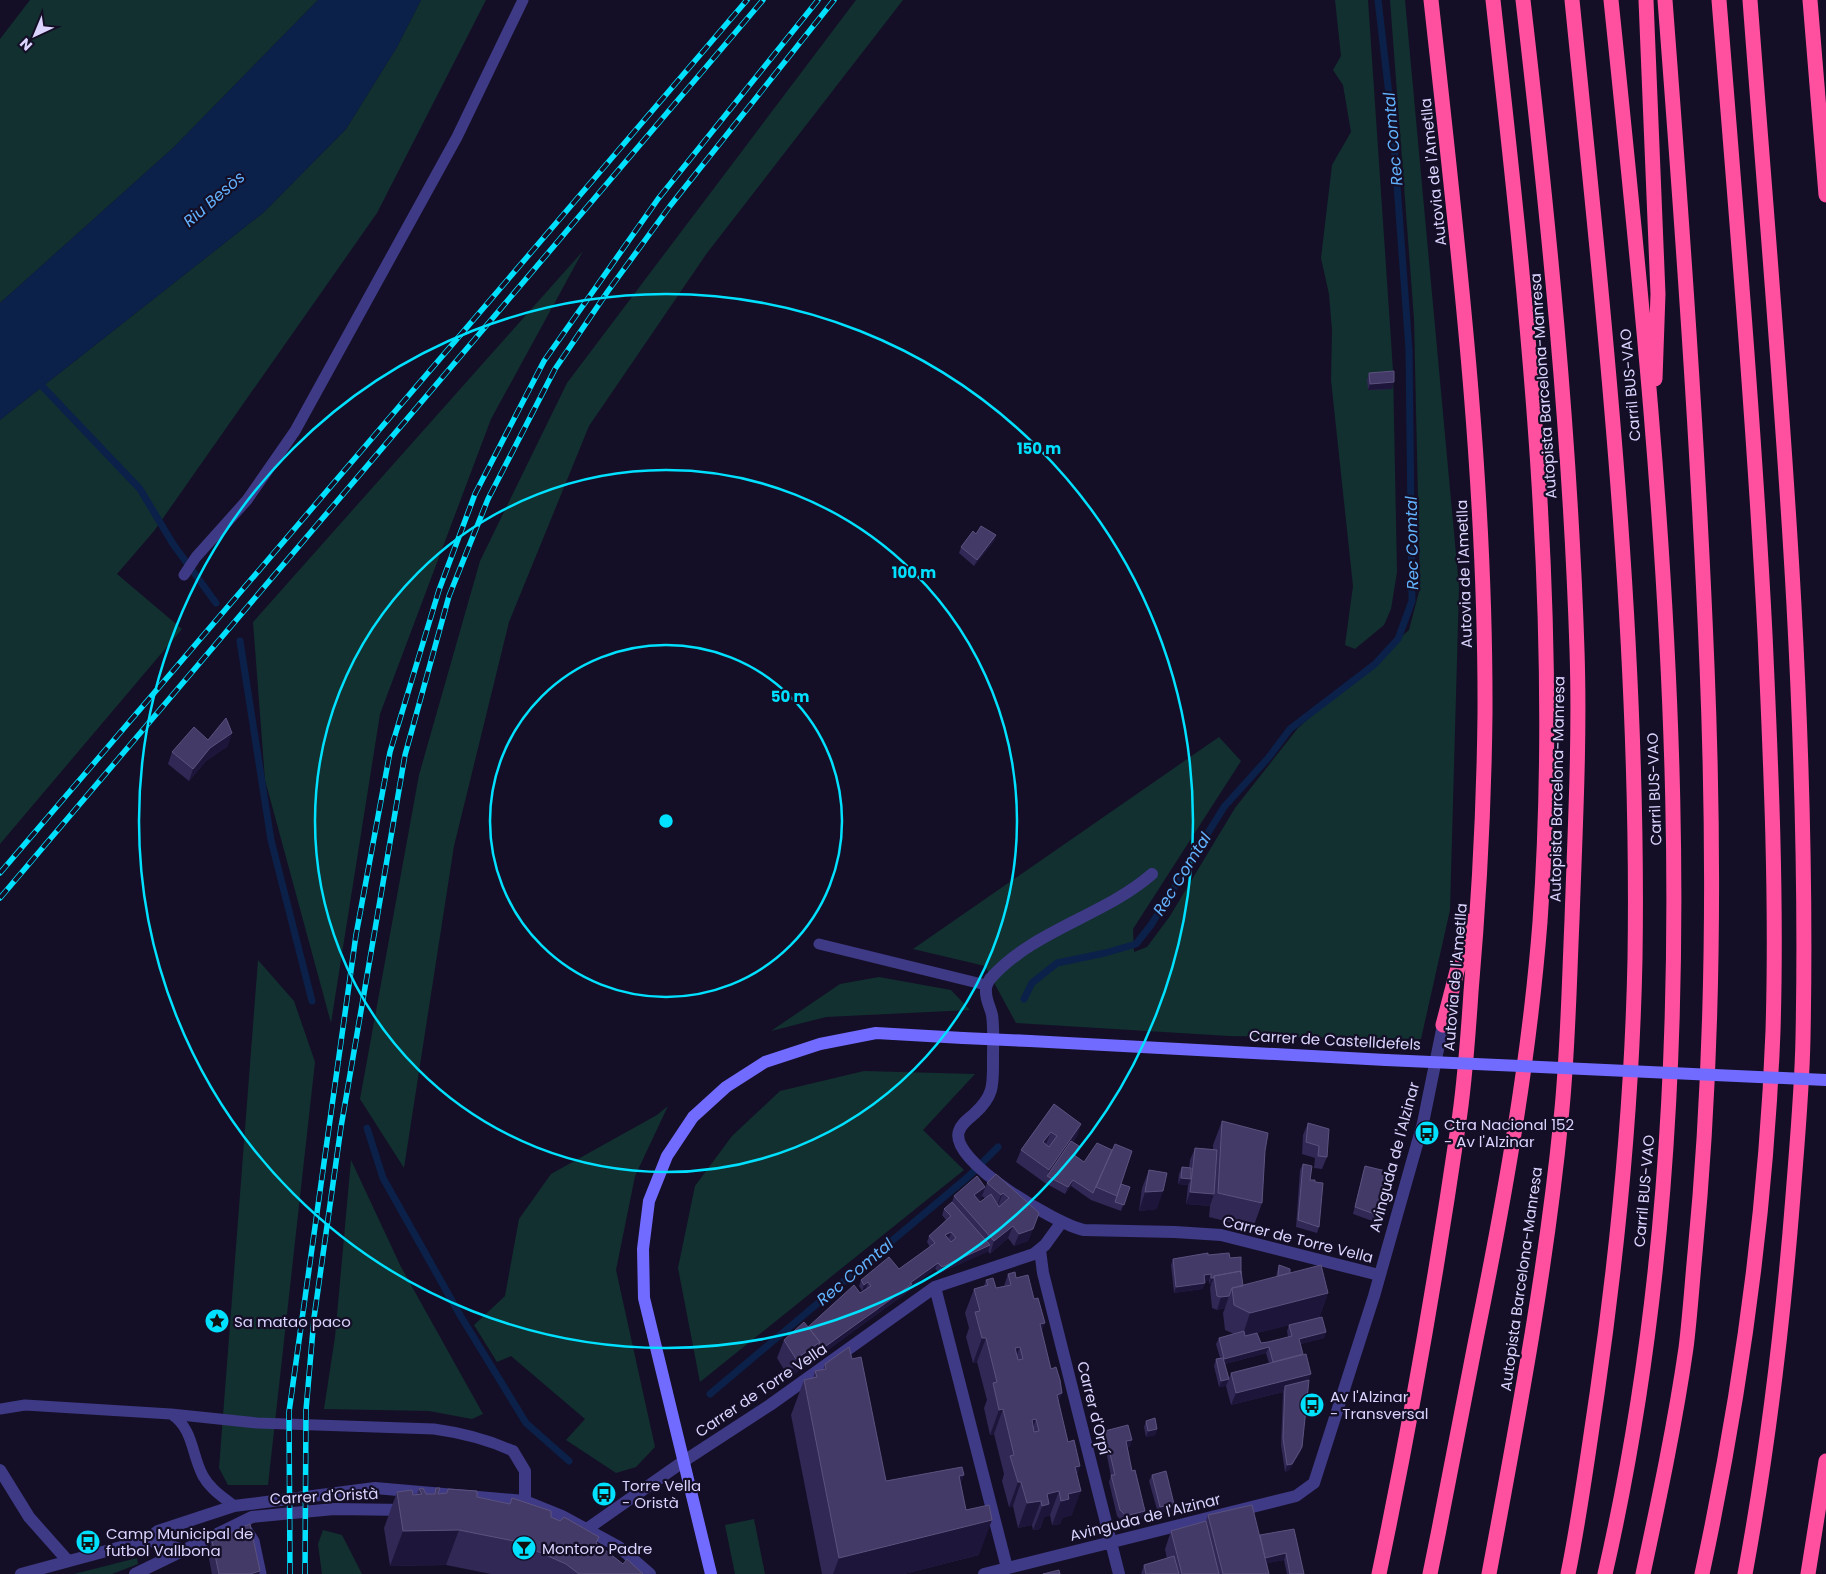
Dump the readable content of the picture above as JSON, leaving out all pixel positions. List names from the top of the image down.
{
  "streets": {
    "highway": ["Autovia de l'Ametlla", "Carril BUS-VAO", "Autopista Barcelona-Manresa"],
    "street": [
      "Carrer de Castelldefels",
      "Avinguda de l'Alzinar",
      "Carrer de Torre Vella",
      "Carrer d'Orpí",
      "Carrer d'Oristà"
    ]
  },
  "crossings": [
    ["Carrer de Castelldefels", "Carrer de Torre Vella"],
    ["Avinguda de l'Alzinar", "Carrer de Torre Vella"],
    ["Avinguda de l'Alzinar", "Carrer d'Orpí"],
    ["Carrer de Torre Vella", "Carrer d'Orpí"],
    ["Carrer de Torre Vella", "Carrer d'Oristà"]
  ],
  "water": ["Rec Comtal", "Riu Besòs"],
  "places": {
    "bus stop": [
      "Ctra Nacional 152 - Av l'Alzinar",
      "Av l'Alzinar - Transversal",
      "Torre Vella - Oristà",
      "Camp Municipal de futbol Vallbona"
    ],
    "place": ["Sa matao paco"],
    "bar": ["Montoro Padre"]
  },
  "north": "bottom left",
  "rings": ["150 m", "100 m", "50 m"]
}
